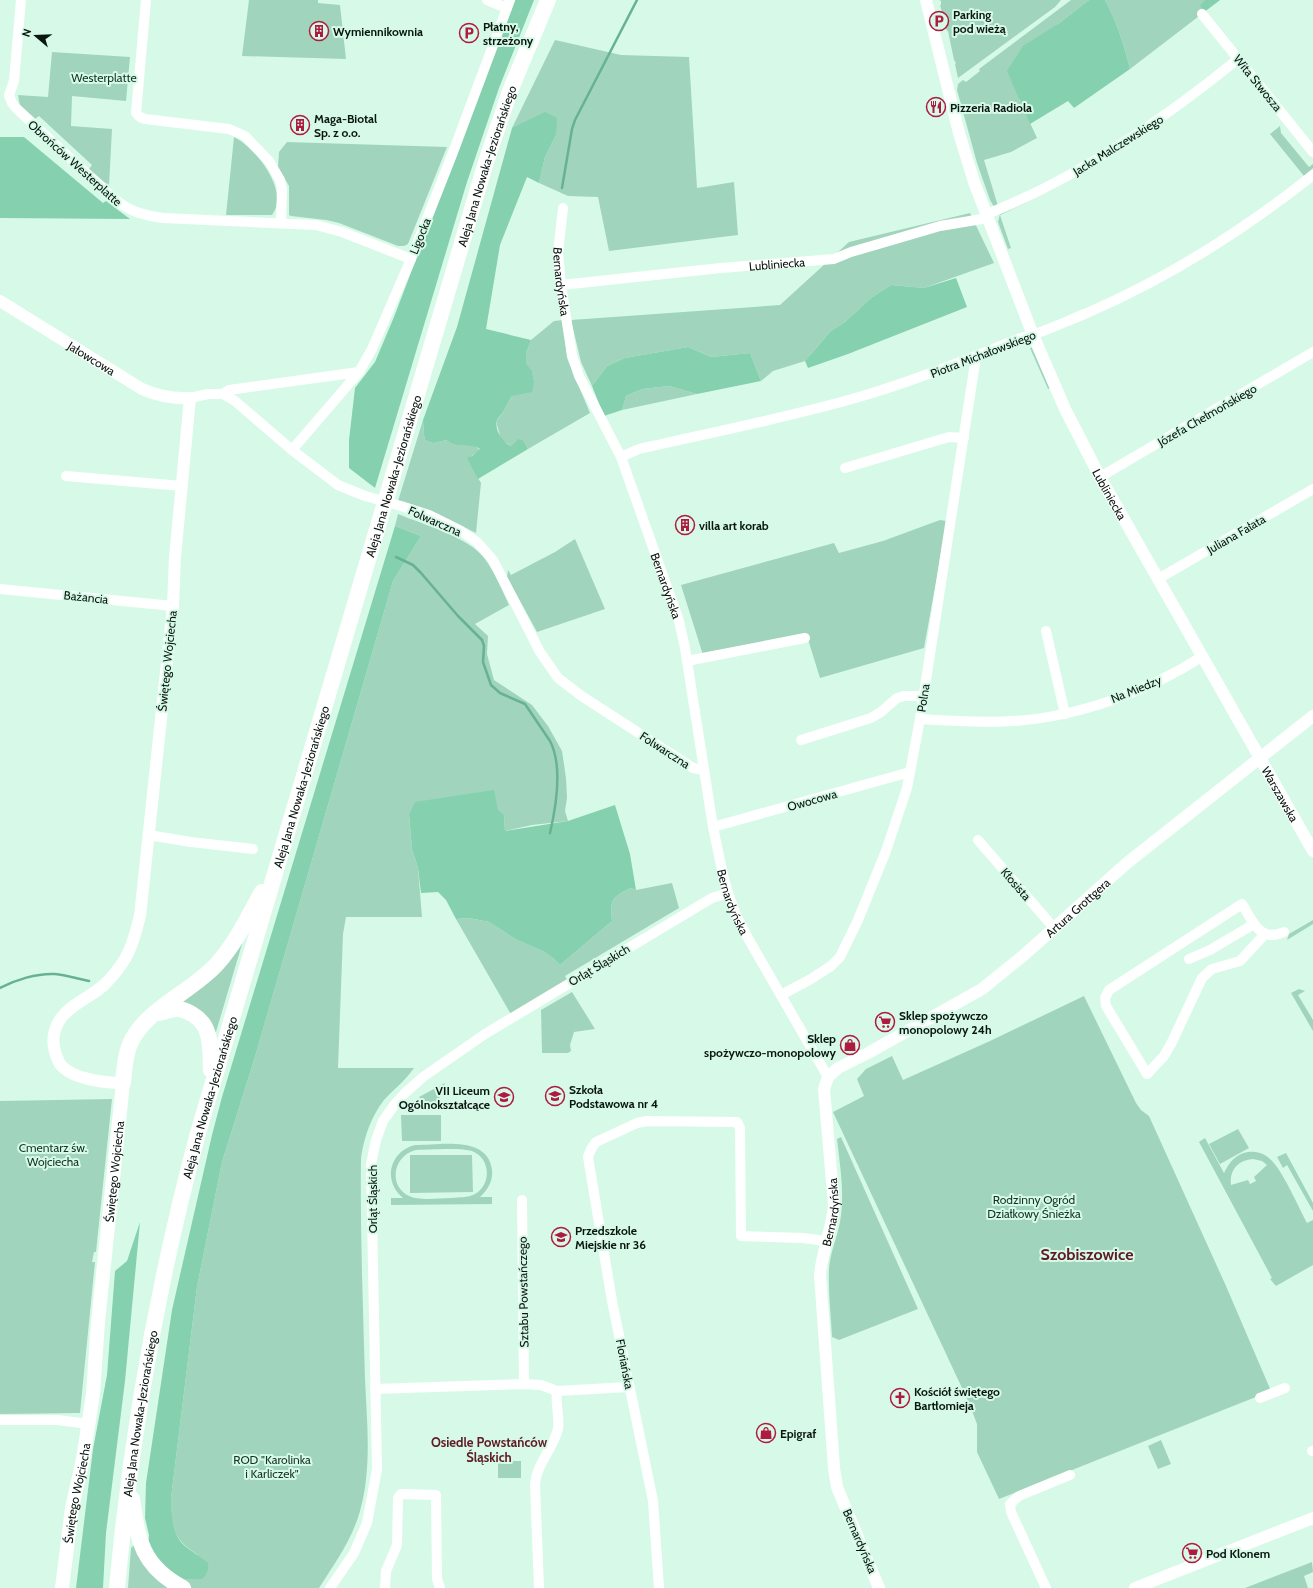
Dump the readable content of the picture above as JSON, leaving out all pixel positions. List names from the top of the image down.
{
  "streets": {
    "main road": ["Aleja Jana Nowaka-Jeziorańskiego", "Świętego Wojciecha"],
    "street": [
      "Wita Stwosza",
      "Jacka Malczewskiego",
      "Obrońców Westerplatte",
      "Ligocka",
      "Lubliniecka",
      "Bernardyńska",
      "Piotra Michałowskiego",
      "Jałowcowa",
      "Józefa Chełmońskiego",
      "Folwarczna",
      "Juliana Fałata",
      "Bażancia",
      "Na Miedzy",
      "Polna",
      "Warszawska",
      "Owocowa",
      "Kłosista",
      "Artura Grottgera",
      "Orląt Śląskich",
      "Sztabu Powstańczego",
      "Floriańska"
    ]
  },
  "crossings": [
    ["Wita Stwosza", "Jacka Malczewskiego"],
    ["Jacka Malczewskiego", "Lubliniecka"],
    ["Obrońców Westerplatte", "Ligocka"],
    ["Ligocka", "Folwarczna"],
    ["Lubliniecka", "Bernardyńska"],
    ["Lubliniecka", "Piotra Michałowskiego"],
    ["Lubliniecka", "Józefa Chełmońskiego"],
    ["Lubliniecka", "Juliana Fałata"],
    ["Lubliniecka", "Na Miedzy"],
    ["Lubliniecka", "Warszawska"],
    ["Lubliniecka", "Artura Grottgera"],
    ["Bernardyńska", "Piotra Michałowskiego"],
    ["Bernardyńska", "Folwarczna"],
    ["Bernardyńska", "Polna"],
    ["Bernardyńska", "Owocowa"],
    ["Bernardyńska", "Artura Grottgera"],
    ["Bernardyńska", "Orląt Śląskich"],
    ["Bernardyńska", "Floriańska"],
    ["Piotra Michałowskiego", "Polna"],
    ["Jałowcowa", "Świętego Wojciecha"],
    ["Bażancia", "Świętego Wojciecha"],
    ["Na Miedzy", "Polna"],
    ["Polna", "Owocowa"],
    ["Warszawska", "Artura Grottgera"],
    ["Kłosista", "Artura Grottgera"]
  ],
  "districts": ["Szobiszowice", "Osiedle Powstańców Śląskich"],
  "parks": [
    "Westerplatte",
    "Cmentarz św. Wojciecha",
    "Rodzinny Ogród Działkowy Śnieżka",
    "ROD \"Karolinka i Karliczek\""
  ],
  "places": {
    "parking": ["Parking pod wieżą", "Płatny, strzeżony"],
    "building": ["Wymiennikownia", "Maga-Biotal Sp. z o.o.", "villa art korab"],
    "restaurant": ["Pizzeria Radiola"],
    "supermarket": ["Sklep spożywczo monopolowy 24h", "Pod Klonem"],
    "shop": ["Sklep spożywczo-monopolowy", "Epigraf"],
    "school or university": ["Szkoła Podstawowa nr 4", "VII Liceum Ogólnokształcące", "Przedszkole Miejskie nr 36"],
    "church": ["Kościół świętego Bartłomieja"]
  },
  "north": "left"
}
